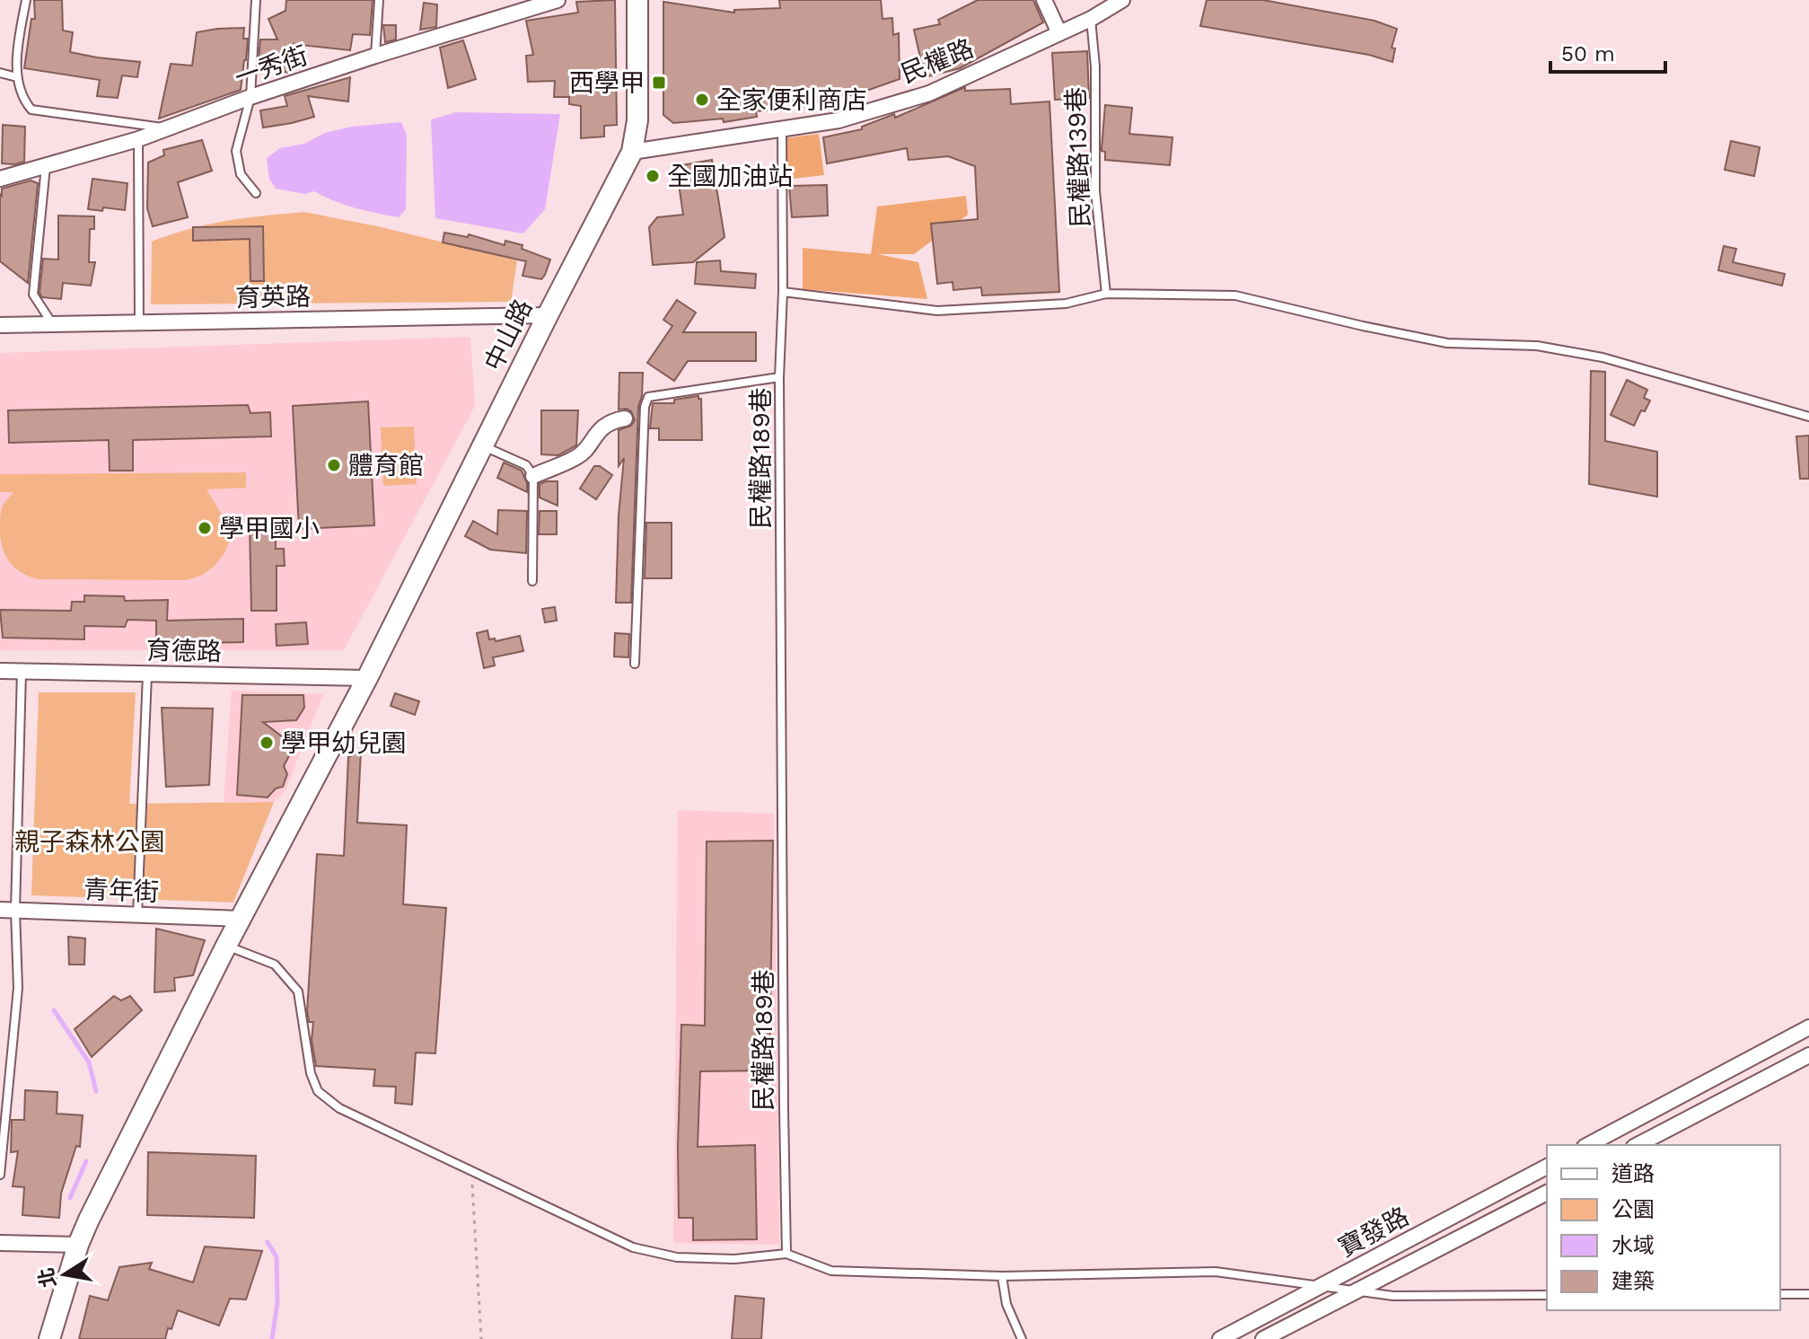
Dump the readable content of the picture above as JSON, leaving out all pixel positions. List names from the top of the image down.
{
  "streets": {
    "main road": ["中山路"],
    "street": [
      "民權路",
      "一秀街",
      "育英路",
      "育德路",
      "青年街",
      "寶發路"
    ],
    "lane": ["民權路139巷", "民權路189巷"]
  },
  "crossings": [
    ["民權路", "民權路139巷"],
    ["民權路", "中山路"],
    ["民權路", "民權路189巷"],
    ["育英路", "中山路"],
    ["中山路", "育德路"],
    ["中山路", "青年街"]
  ],
  "parks": ["親子森林公園"],
  "places": {
    "transit": ["西學甲"],
    "other": [
      "全家便利商店",
      "全國加油站",
      "體育館",
      "學甲國小",
      "學甲幼兒園"
    ]
  },
  "legend": [
    "道路",
    "公園",
    "水域",
    "建築"
  ],
  "scale_bar": "50 m",
  "north": "left"
}
